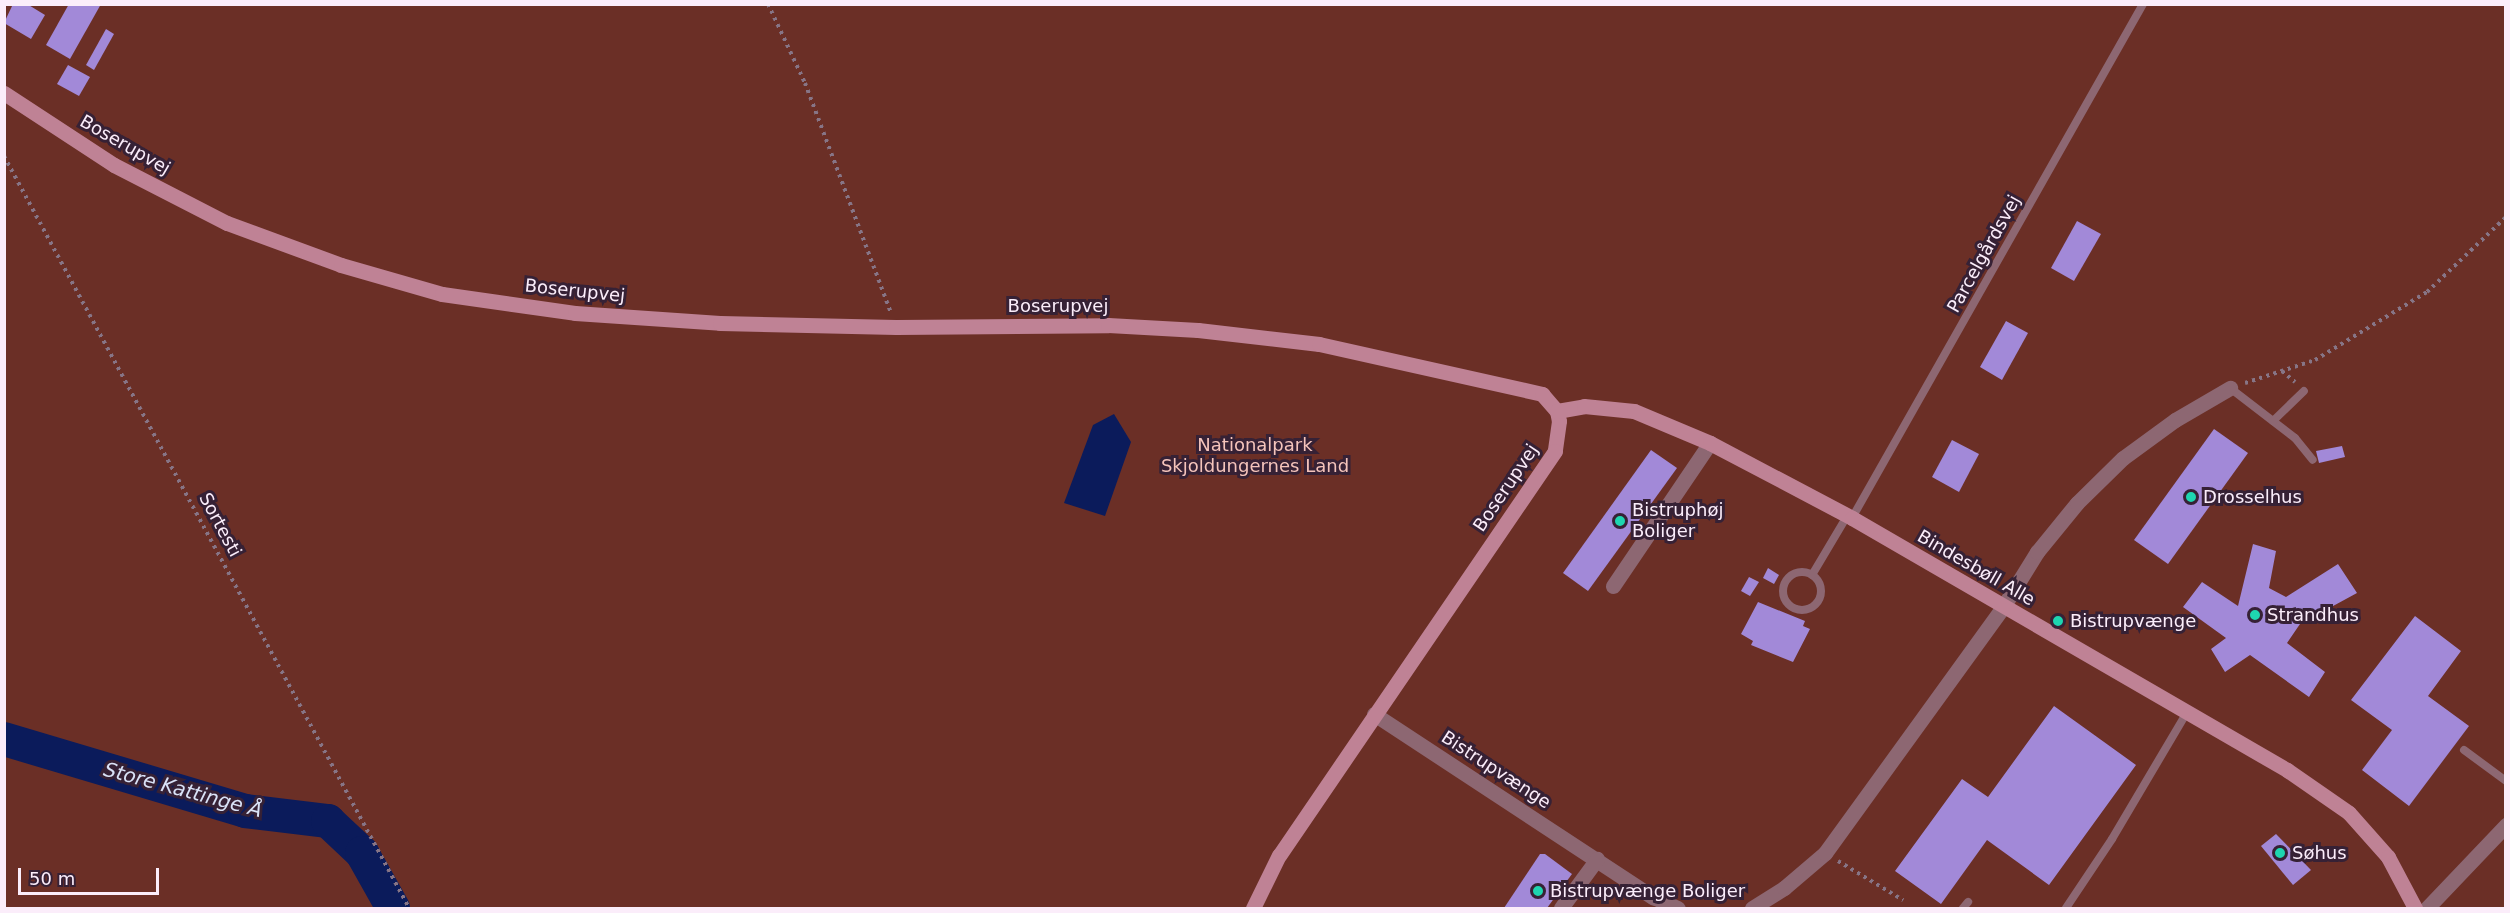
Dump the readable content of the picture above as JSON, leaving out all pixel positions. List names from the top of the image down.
{
  "streets": {
    "street": ["Boserupvej", "Bindesbøll Alle", "Bistrupvænge"],
    "lane": ["Parcelgårdsvej"],
    "path": ["Sortesti"]
  },
  "crossings": [
    ["Boserupvej", "Bindesbøll Alle"],
    ["Boserupvej", "Bistrupvænge"],
    ["Parcelgårdsvej", "Bindesbøll Alle"]
  ],
  "water": ["Store Kattinge Å"],
  "parks": ["Nationalpark Skjoldungernes Land"],
  "places": [
    "Drosselhus",
    "Bistruphøj Boliger",
    "Strandhus",
    "Bistrupvænge",
    "Søhus",
    "Bistrupvænge Boliger"
  ],
  "scale_bar": "50 m"
}
